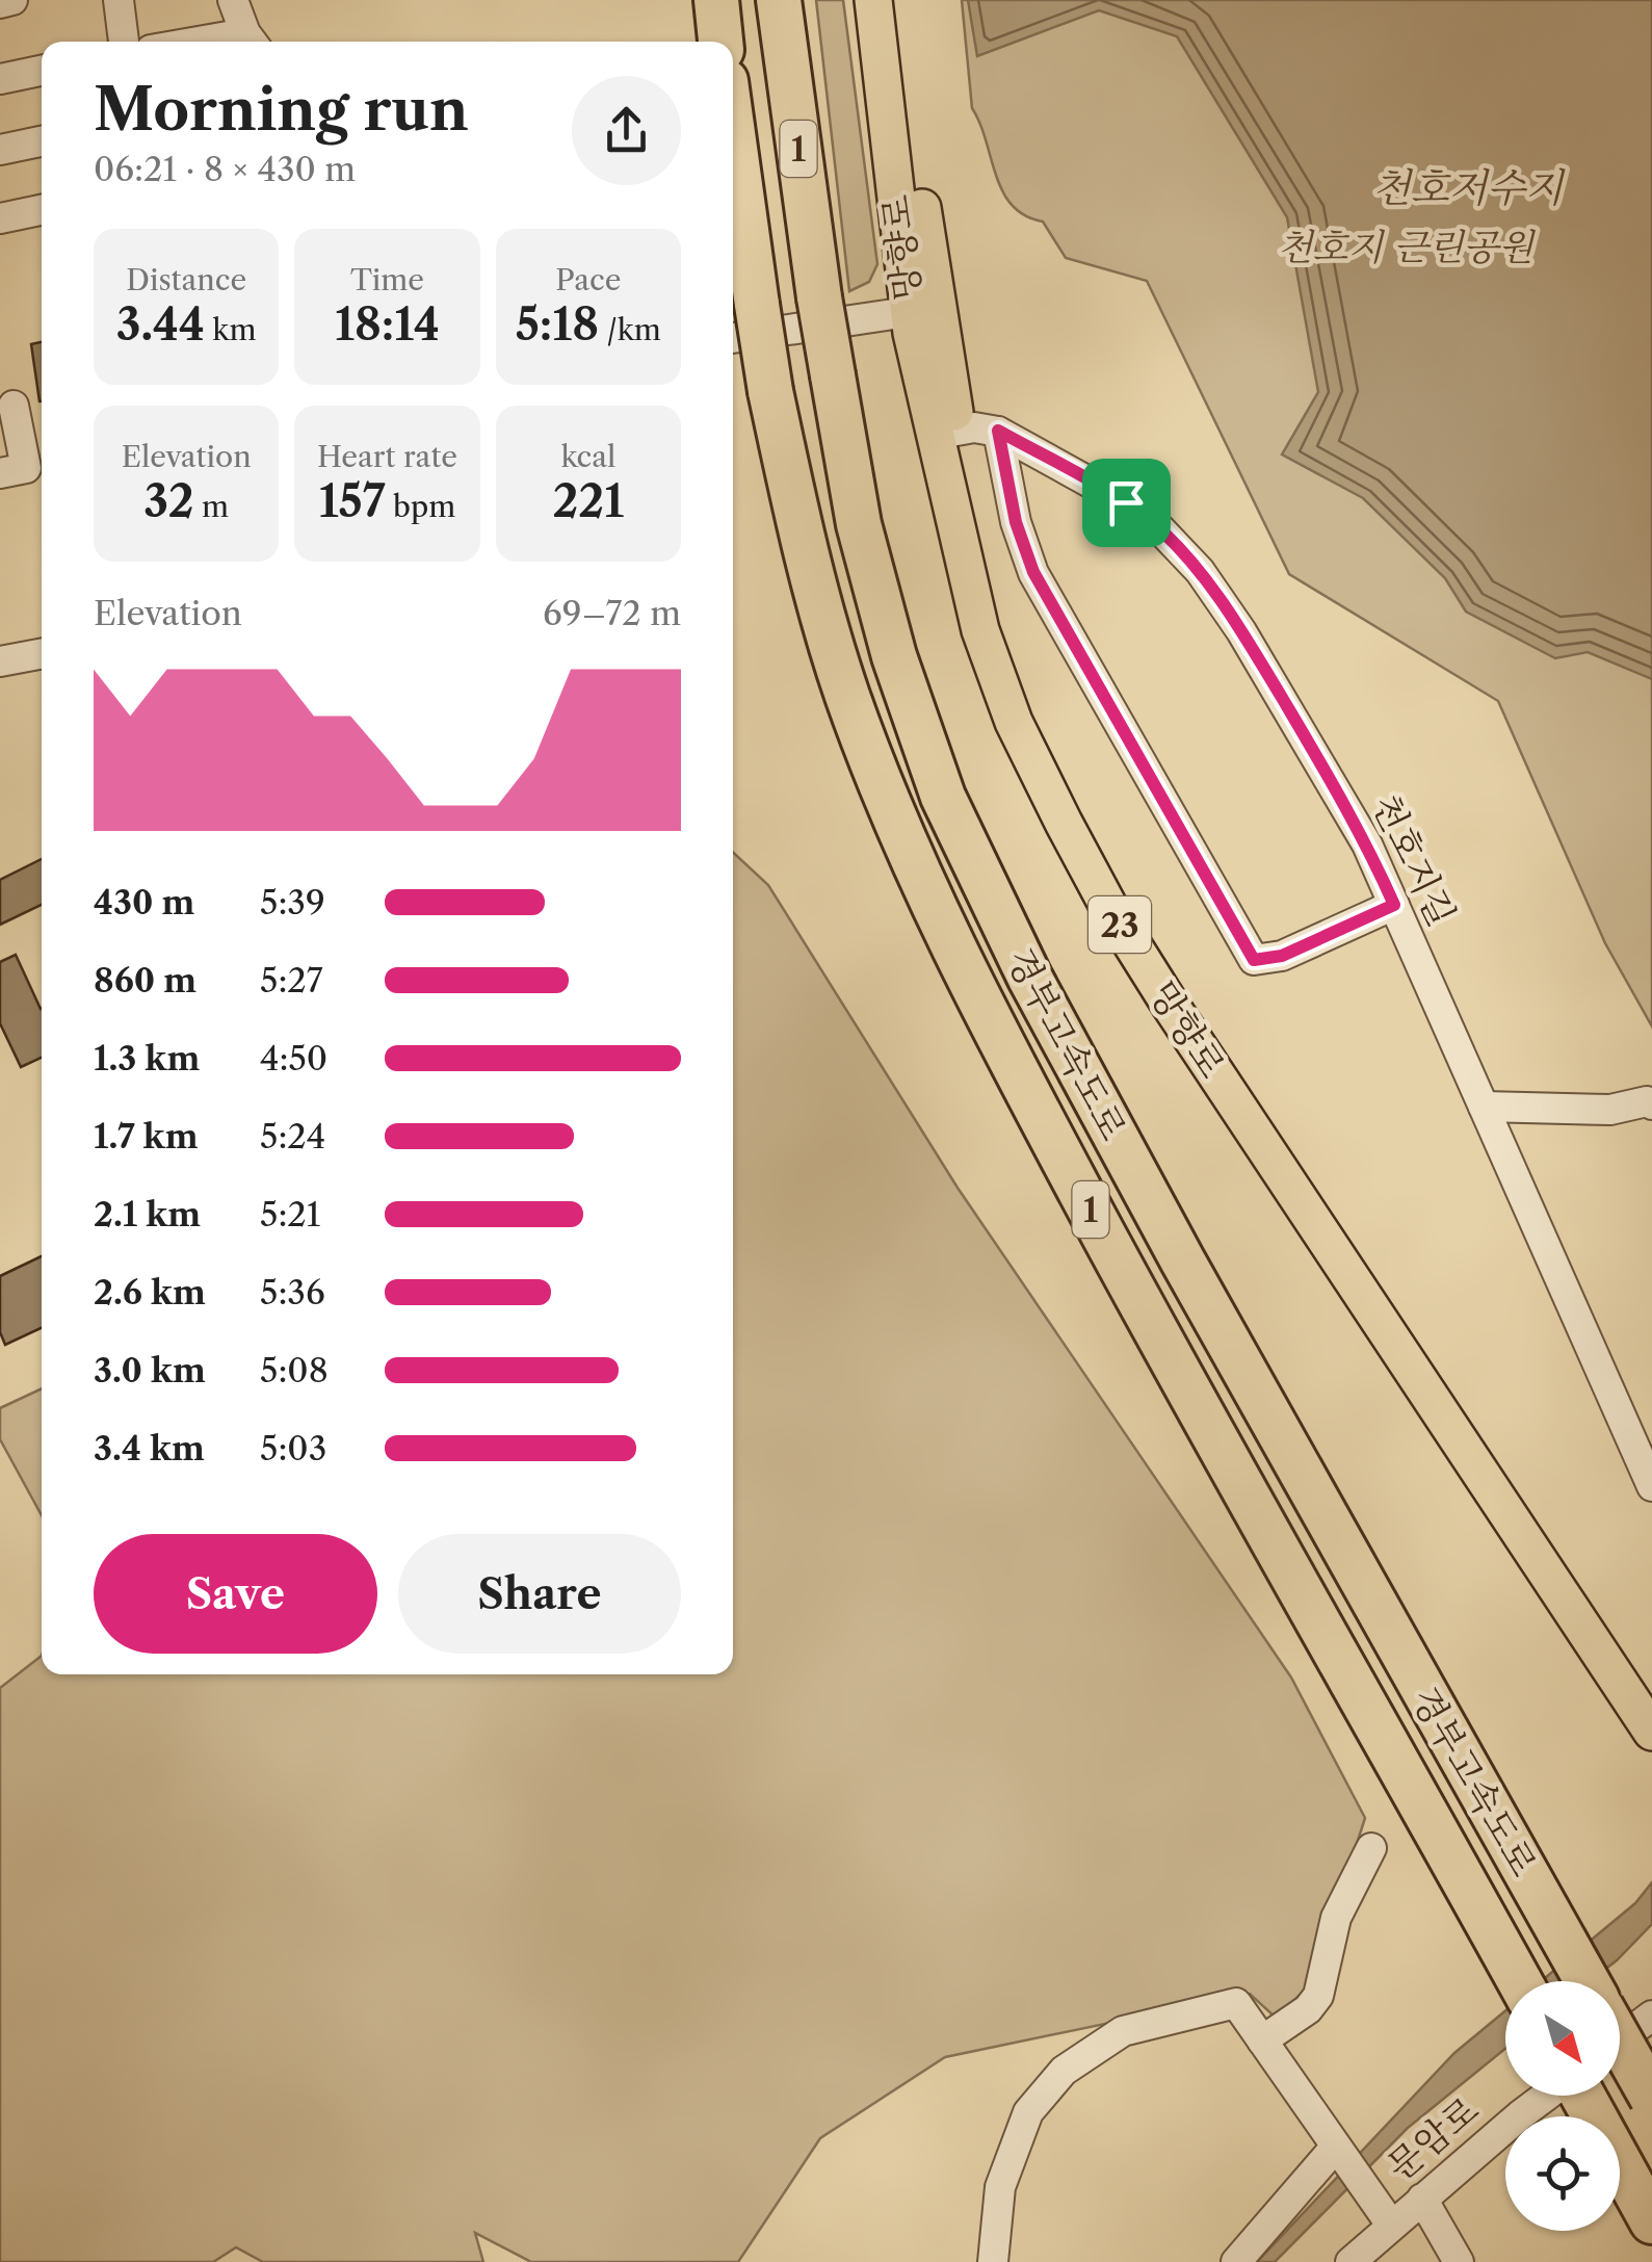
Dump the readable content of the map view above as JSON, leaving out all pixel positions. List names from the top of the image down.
{
  "streets": {
    "highway": ["1", "경부고속도로"],
    "main road": ["망향로", "23"],
    "street": ["천호지길", "문암로"]
  },
  "crossings": [
    ["망향로", "천호지길"]
  ],
  "water": ["천호저수지"],
  "parks": ["천호지 근린공원"],
  "north": "bottom right",
  "page": {
    "heading": ["Morning run", "06:21 · 8 × 430 m"],
    "stats": [
      ["Distance", "3.44 km"],
      ["Time", "18:14"],
      ["Pace", "5:18 /km"],
      ["Elevation", "32 m"],
      ["Heart rate", "157 bpm"],
      ["kcal", "221"]
    ],
    "chart": ["Elevation", "69–72 m"],
    "list": [
      {
        "name": "430 m",
        "note": "5:39"
      },
      {
        "name": "860 m",
        "note": "5:27"
      },
      {
        "name": "1.3 km",
        "note": "4:50"
      },
      {
        "name": "1.7 km",
        "note": "5:24"
      },
      {
        "name": "2.1 km",
        "note": "5:21"
      },
      {
        "name": "2.6 km",
        "note": "5:36"
      },
      {
        "name": "3.0 km",
        "note": "5:08"
      },
      {
        "name": "3.4 km",
        "note": "5:03"
      }
    ],
    "buttons": ["Save", "Share"]
  }
}
